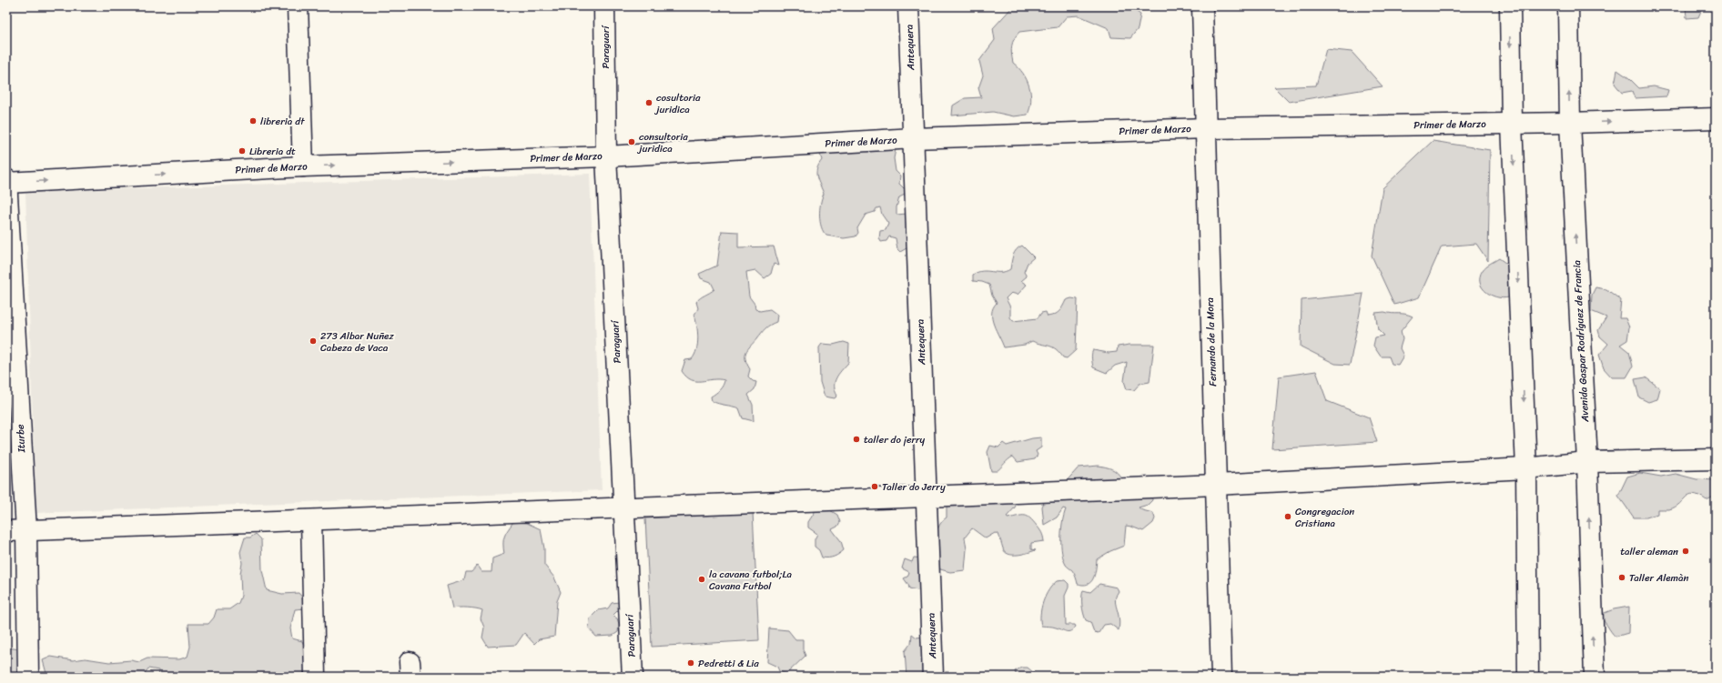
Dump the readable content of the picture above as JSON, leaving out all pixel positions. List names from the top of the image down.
{
  "streets": {
    "street": [
      "Paraguarí",
      "Antequera",
      "Primer de Marzo",
      "Avenida Gaspar Rodríguez de Francia",
      "Fernando de la Mora",
      "Iturbe"
    ]
  },
  "crossings": [
    ["Paraguarí", "Primer de Marzo"],
    ["Antequera", "Primer de Marzo"],
    ["Primer de Marzo", "Avenida Gaspar Rodríguez de Francia"],
    ["Primer de Marzo", "Fernando de la Mora"],
    ["Primer de Marzo", "Iturbe"]
  ],
  "one_way": ["Primer de Marzo"],
  "places": [
    "cosultoria juridica",
    "libreria dt",
    "consultoria juridica",
    "Libreria dt",
    "273 Albar Nuñez Cabeza de Vaca",
    "taller do jerry",
    "Taller do Jerry",
    "Congregacion Cristiana",
    "taller aleman",
    "Taller Alemàn",
    "la cavana futbol;La Cavana Futbol",
    "Pedretti & Lia"
  ]
}
